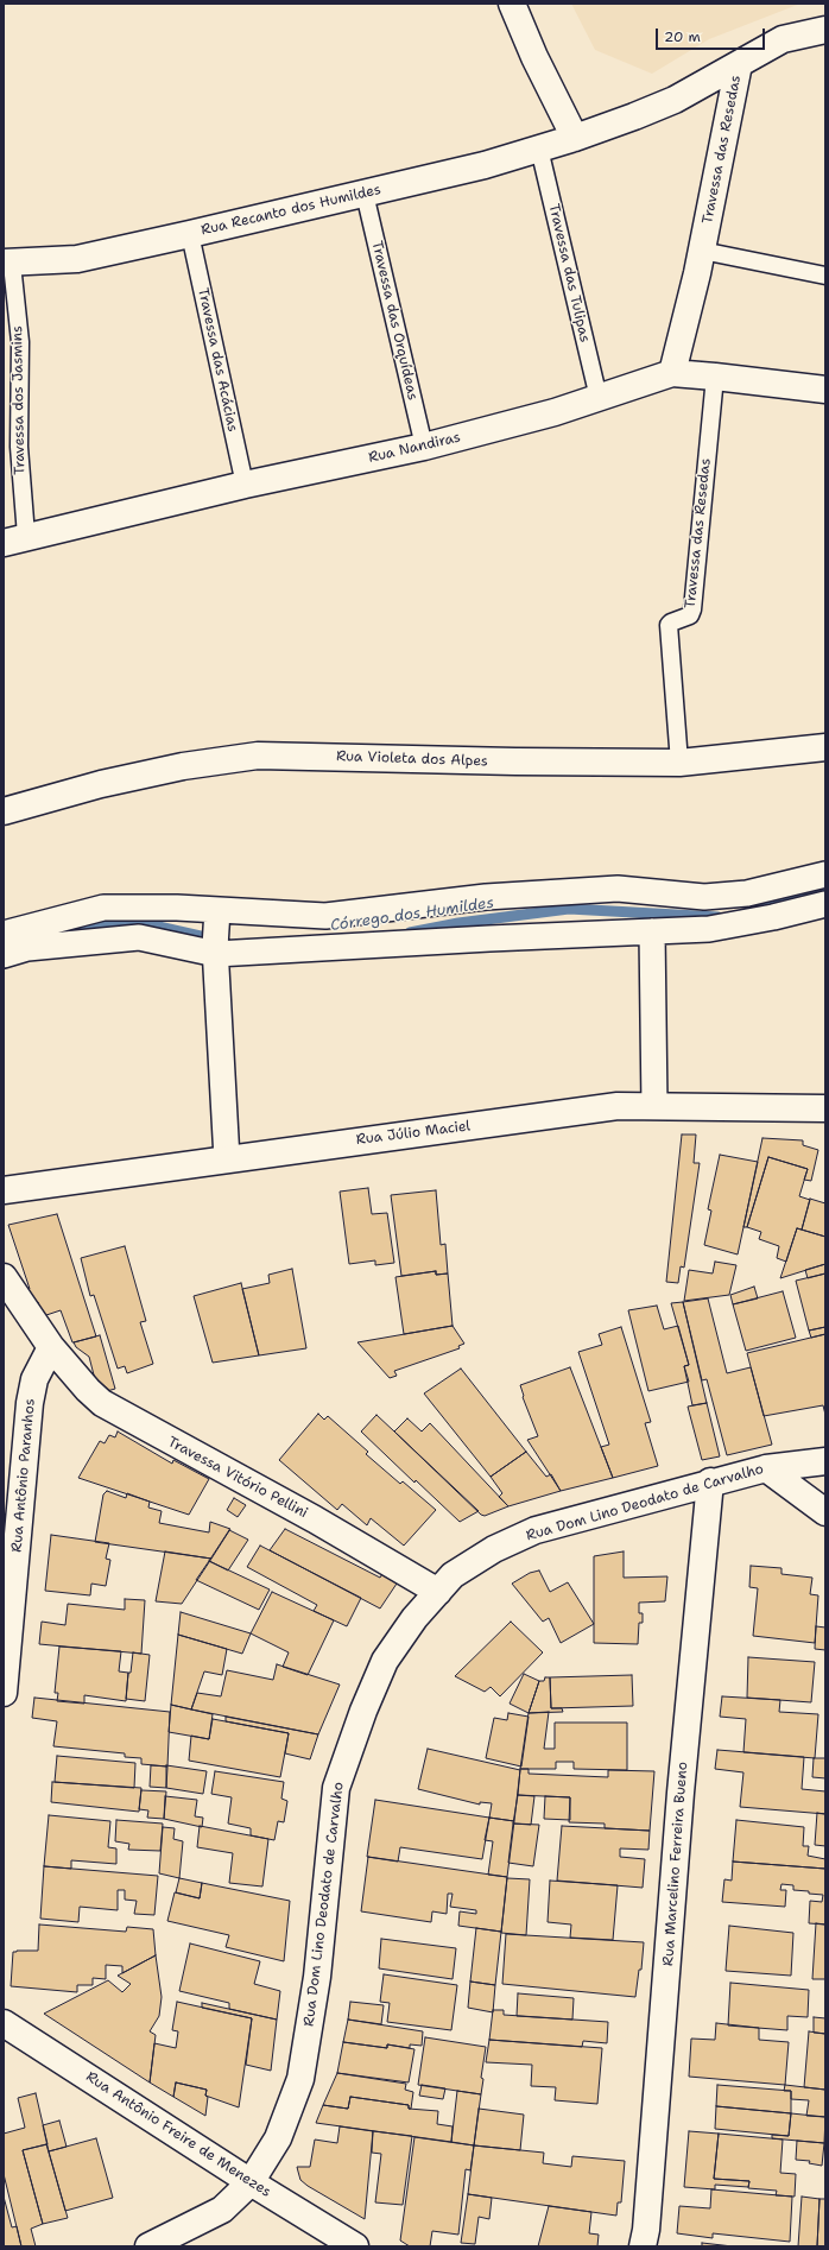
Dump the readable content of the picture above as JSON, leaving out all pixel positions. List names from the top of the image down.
{
  "streets": {
    "street": [
      "Travessa das Resedas",
      "Rua Recanto dos Humildes",
      "Rua Nandiras",
      "Rua Violeta dos Alpes",
      "Rua Júlio Maciel",
      "Rua Antônio Paranhos",
      "Travessa Vitório Pellini",
      "Rua Dom Lino Deodato de Carvalho",
      "Rua Marcelino Ferreira Bueno",
      "Rua Antônio Freire de Menezes"
    ],
    "lane": [
      "Travessa das Tulipas",
      "Travessa das Orquídeas",
      "Travessa das Acácias",
      "Travessa dos Jasmins"
    ]
  },
  "crossings": [
    ["Travessa das Resedas", "Rua Recanto dos Humildes"],
    ["Travessa das Resedas", "Rua Nandiras"],
    ["Travessa das Resedas", "Rua Violeta dos Alpes"],
    ["Rua Recanto dos Humildes", "Travessa das Tulipas"],
    ["Rua Recanto dos Humildes", "Travessa das Orquídeas"],
    ["Rua Recanto dos Humildes", "Travessa das Acácias"],
    ["Rua Recanto dos Humildes", "Travessa dos Jasmins"],
    ["Travessa das Tulipas", "Rua Nandiras"],
    ["Travessa das Orquídeas", "Rua Nandiras"],
    ["Travessa das Acácias", "Rua Nandiras"],
    ["Travessa dos Jasmins", "Rua Nandiras"],
    ["Rua Antônio Paranhos", "Travessa Vitório Pellini"],
    ["Travessa Vitório Pellini", "Rua Dom Lino Deodato de Carvalho"],
    ["Rua Dom Lino Deodato de Carvalho", "Rua Marcelino Ferreira Bueno"],
    ["Rua Dom Lino Deodato de Carvalho", "Rua Antônio Freire de Menezes"]
  ],
  "water": ["Córrego dos Humildes"],
  "scale_bar": "20 m"
}
